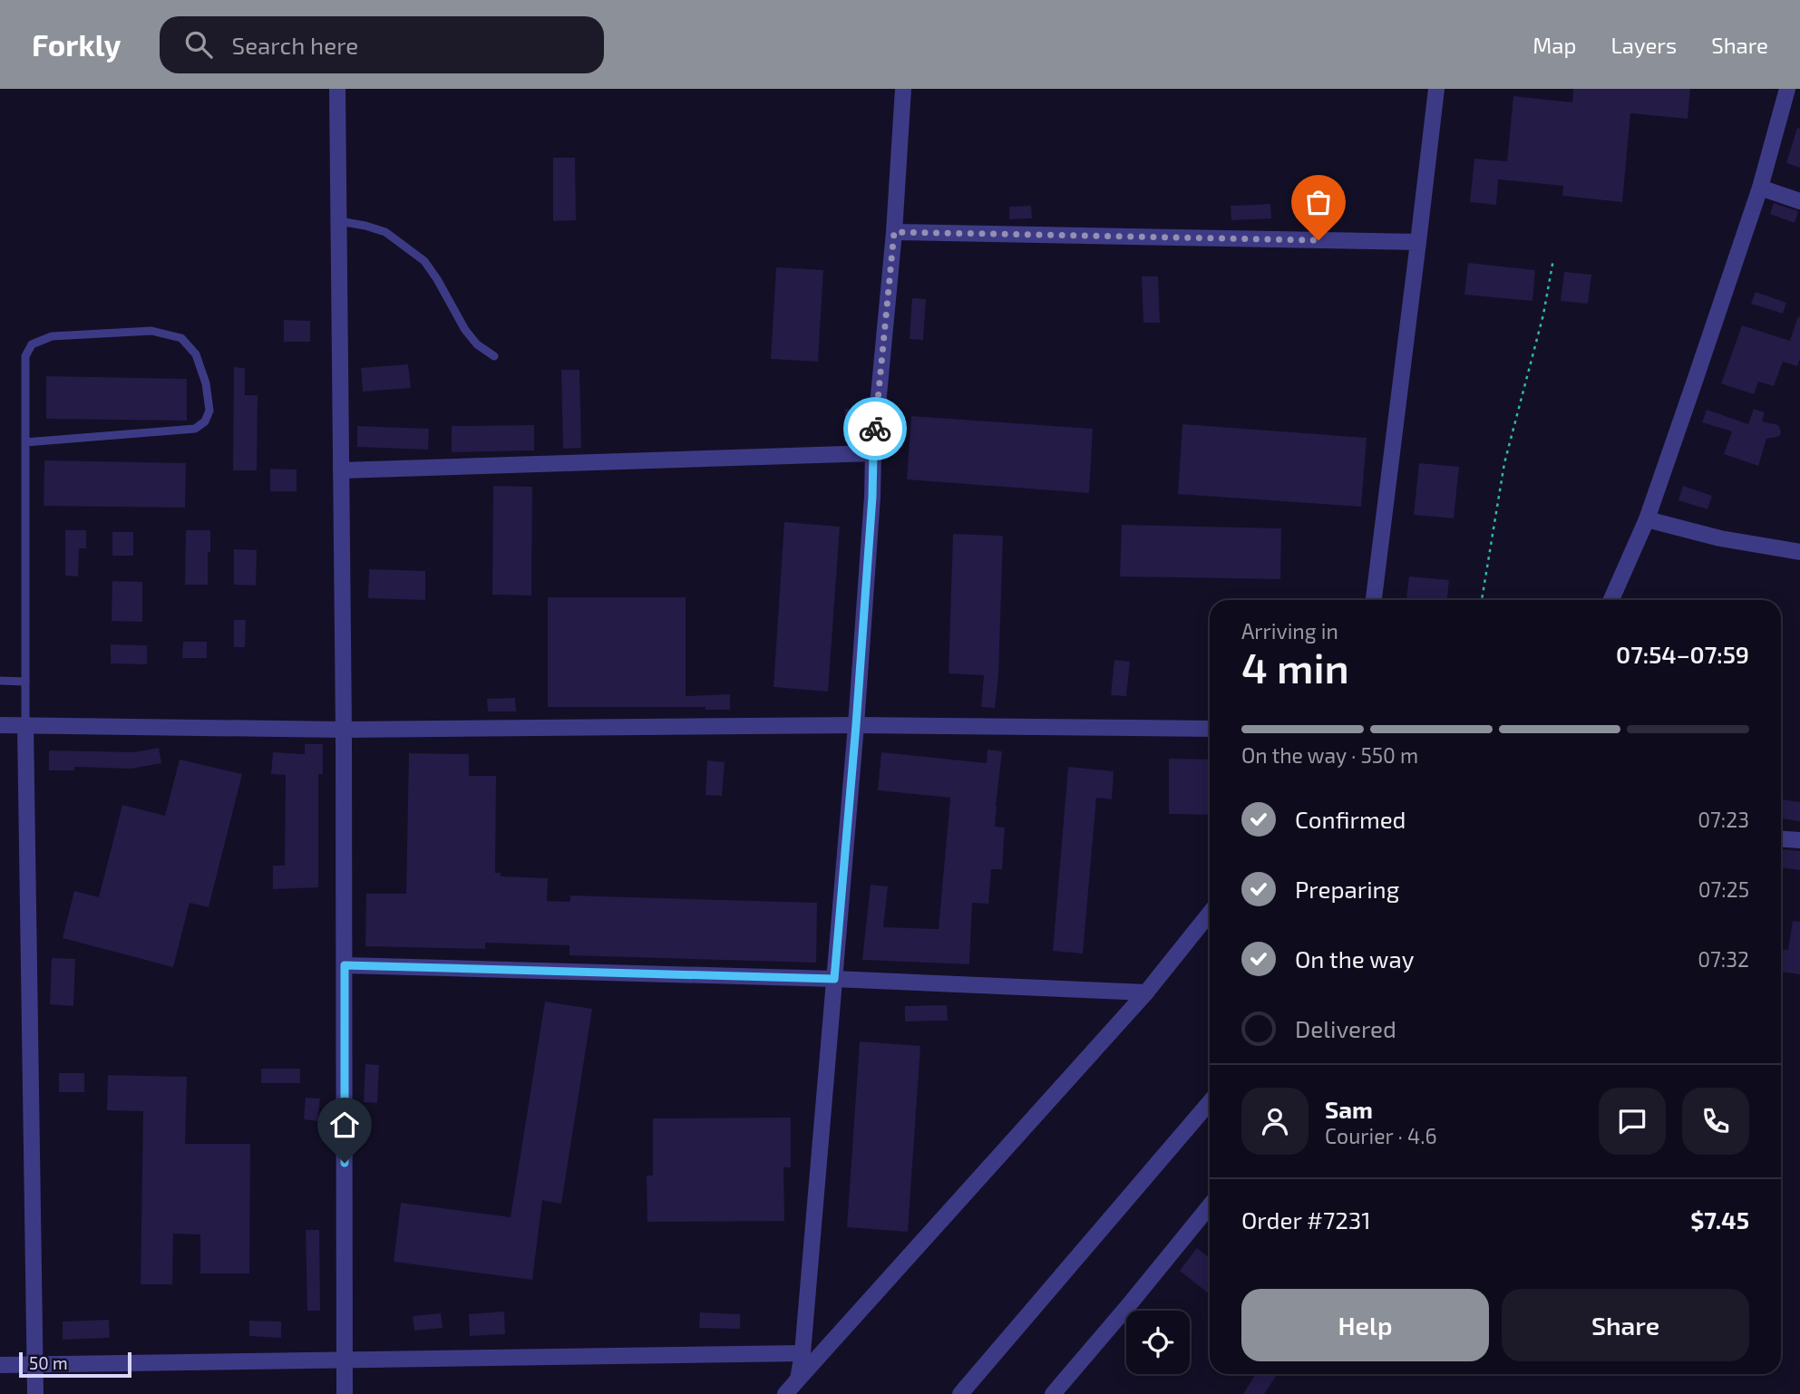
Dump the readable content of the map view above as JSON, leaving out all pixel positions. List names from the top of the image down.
{
  "scale_bar": "50 m",
  "page": {
    "header": "Forkly",
    "search": "Search here",
    "nav": ["Map", "Layers", "Share"],
    "heading": ["4 min", "Arriving in", "07:54–07:59"],
    "panel": [
      "Sam",
      "Courier · 4.6",
      "Order #7231",
      "$7.45"
    ],
    "bar": "On the way · 550 m",
    "list": [
      ["Confirmed", "07:23"],
      ["Preparing", "07:25"],
      ["On the way", "07:32"],
      "Delivered"
    ],
    "buttons": ["Help", "Share"],
    "scale": "50 m"
  }
}
